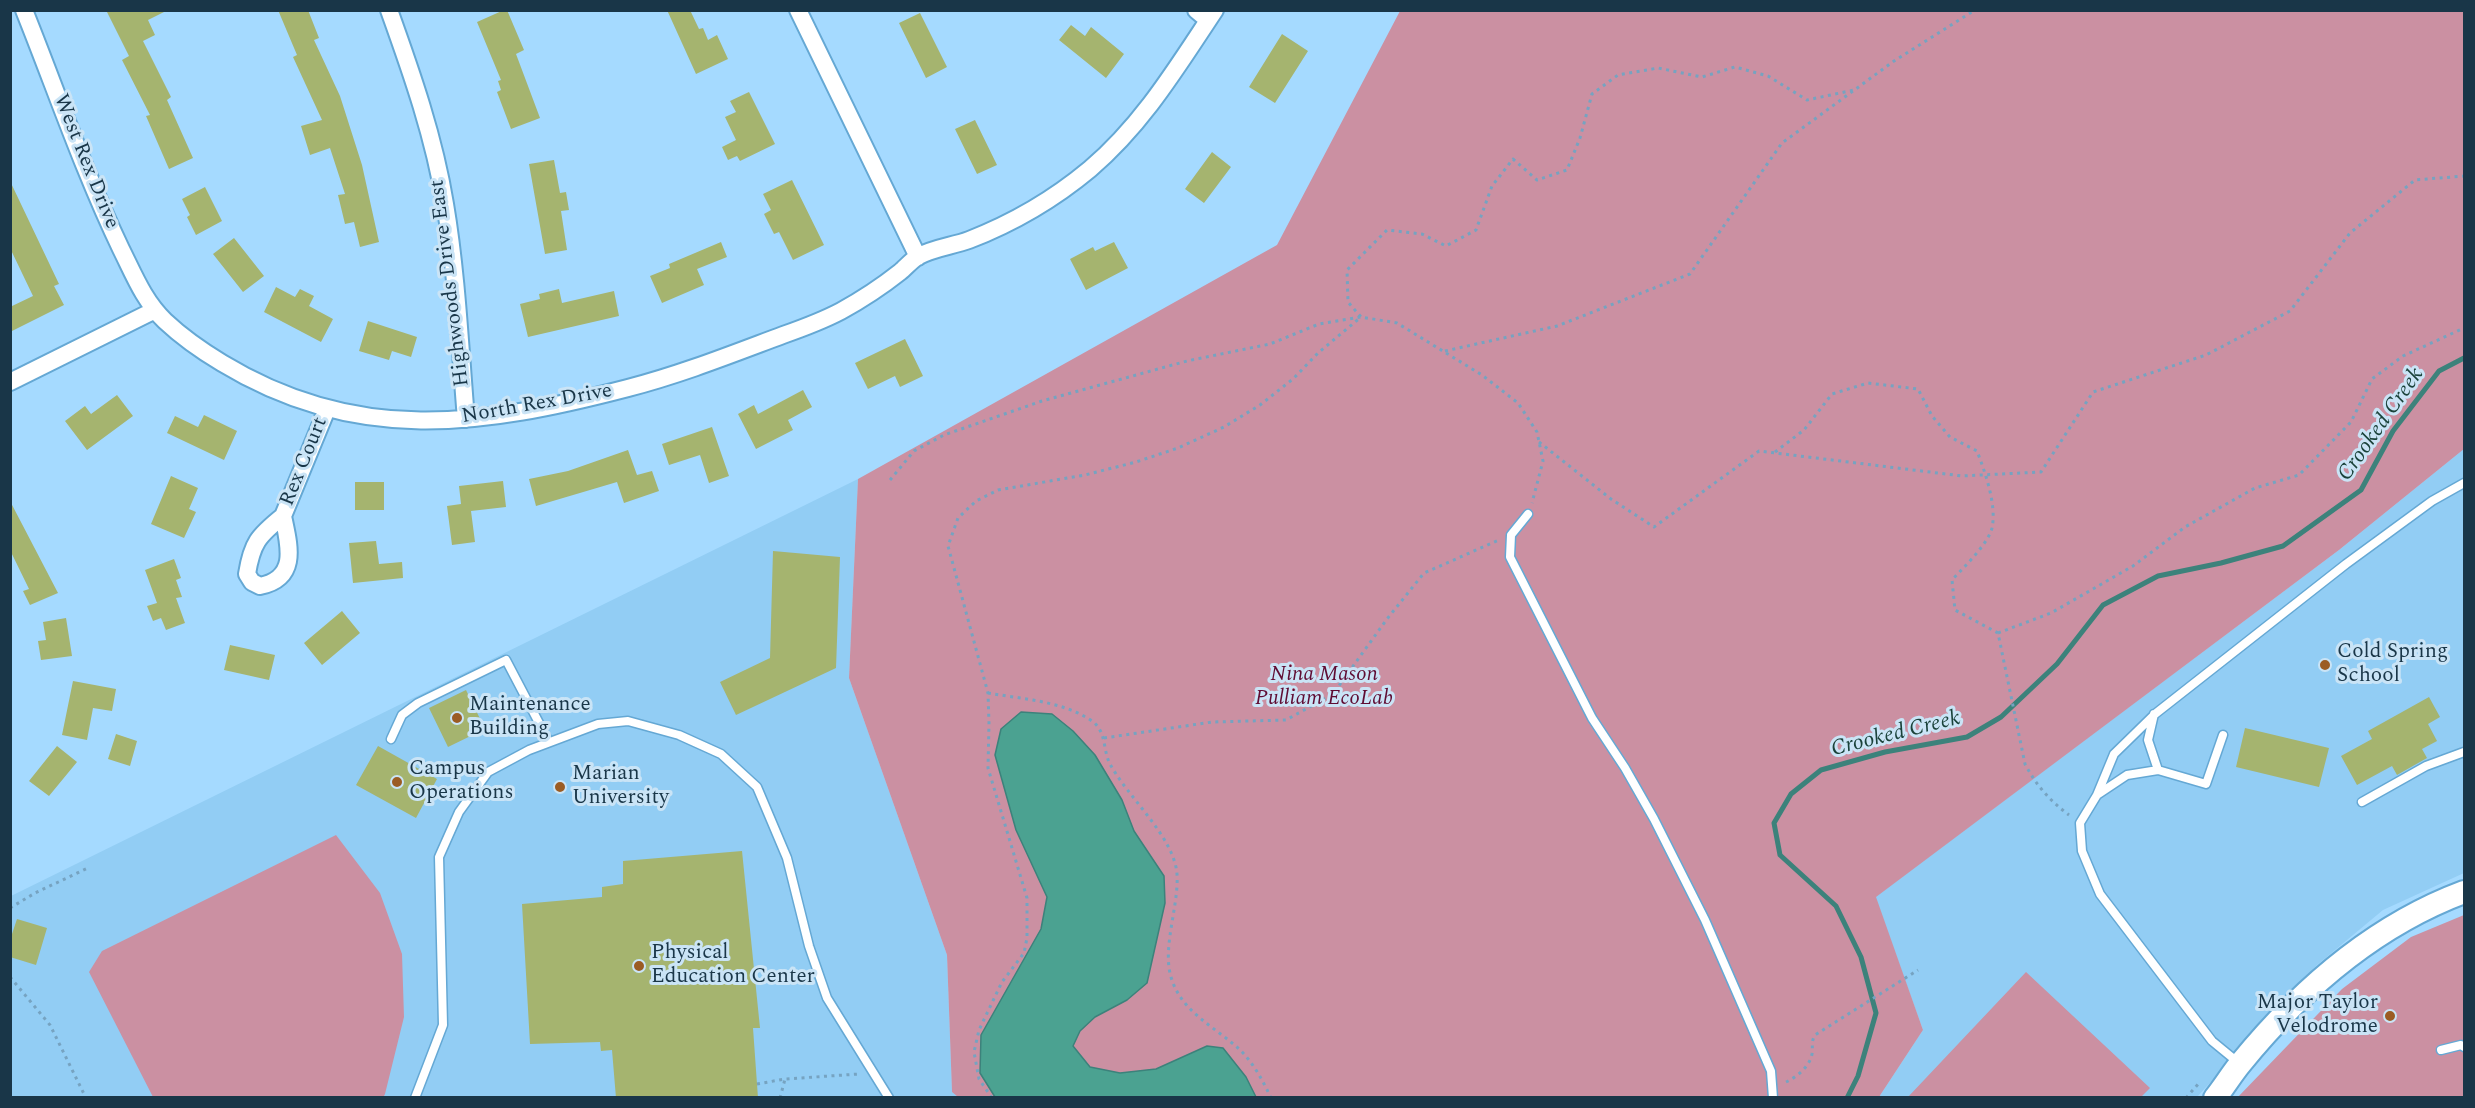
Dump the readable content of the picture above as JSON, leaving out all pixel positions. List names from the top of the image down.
{
  "streets": {
    "street": [
      "West Rex Drive",
      "Highwoods Drive East",
      "North Rex Drive",
      "Rex Court"
    ]
  },
  "crossings": [
    ["West Rex Drive", "North Rex Drive"],
    ["Highwoods Drive East", "North Rex Drive"],
    ["North Rex Drive", "Rex Court"]
  ],
  "water": ["Crooked Creek"],
  "parks": ["Nina Mason Pulliam EcoLab"],
  "places": [
    "Cold Spring School",
    "Maintenance Building",
    "Campus Operations",
    "Marian University",
    "Physical Education Center",
    "Major Taylor Velodrome"
  ]
}
